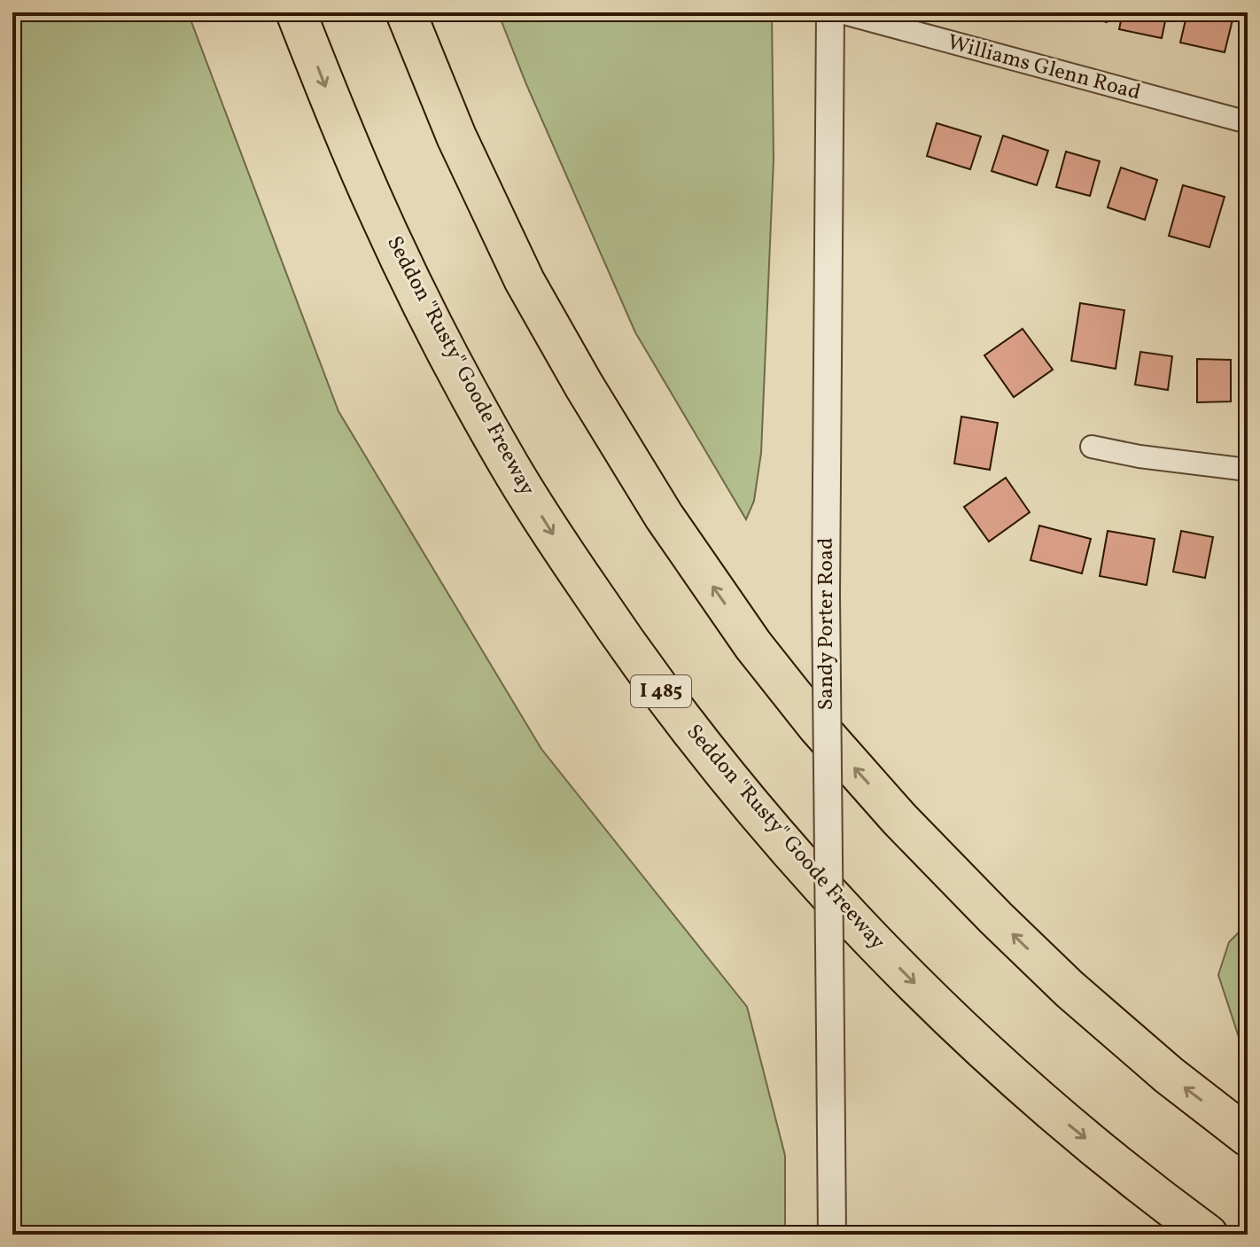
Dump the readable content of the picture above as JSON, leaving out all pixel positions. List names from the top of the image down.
{
  "streets": {
    "highway": ["Seddon \"Rusty\" Goode Freeway", "I 485"],
    "street": ["Williams Glenn Road", "Sandy Porter Road"]
  }
}
